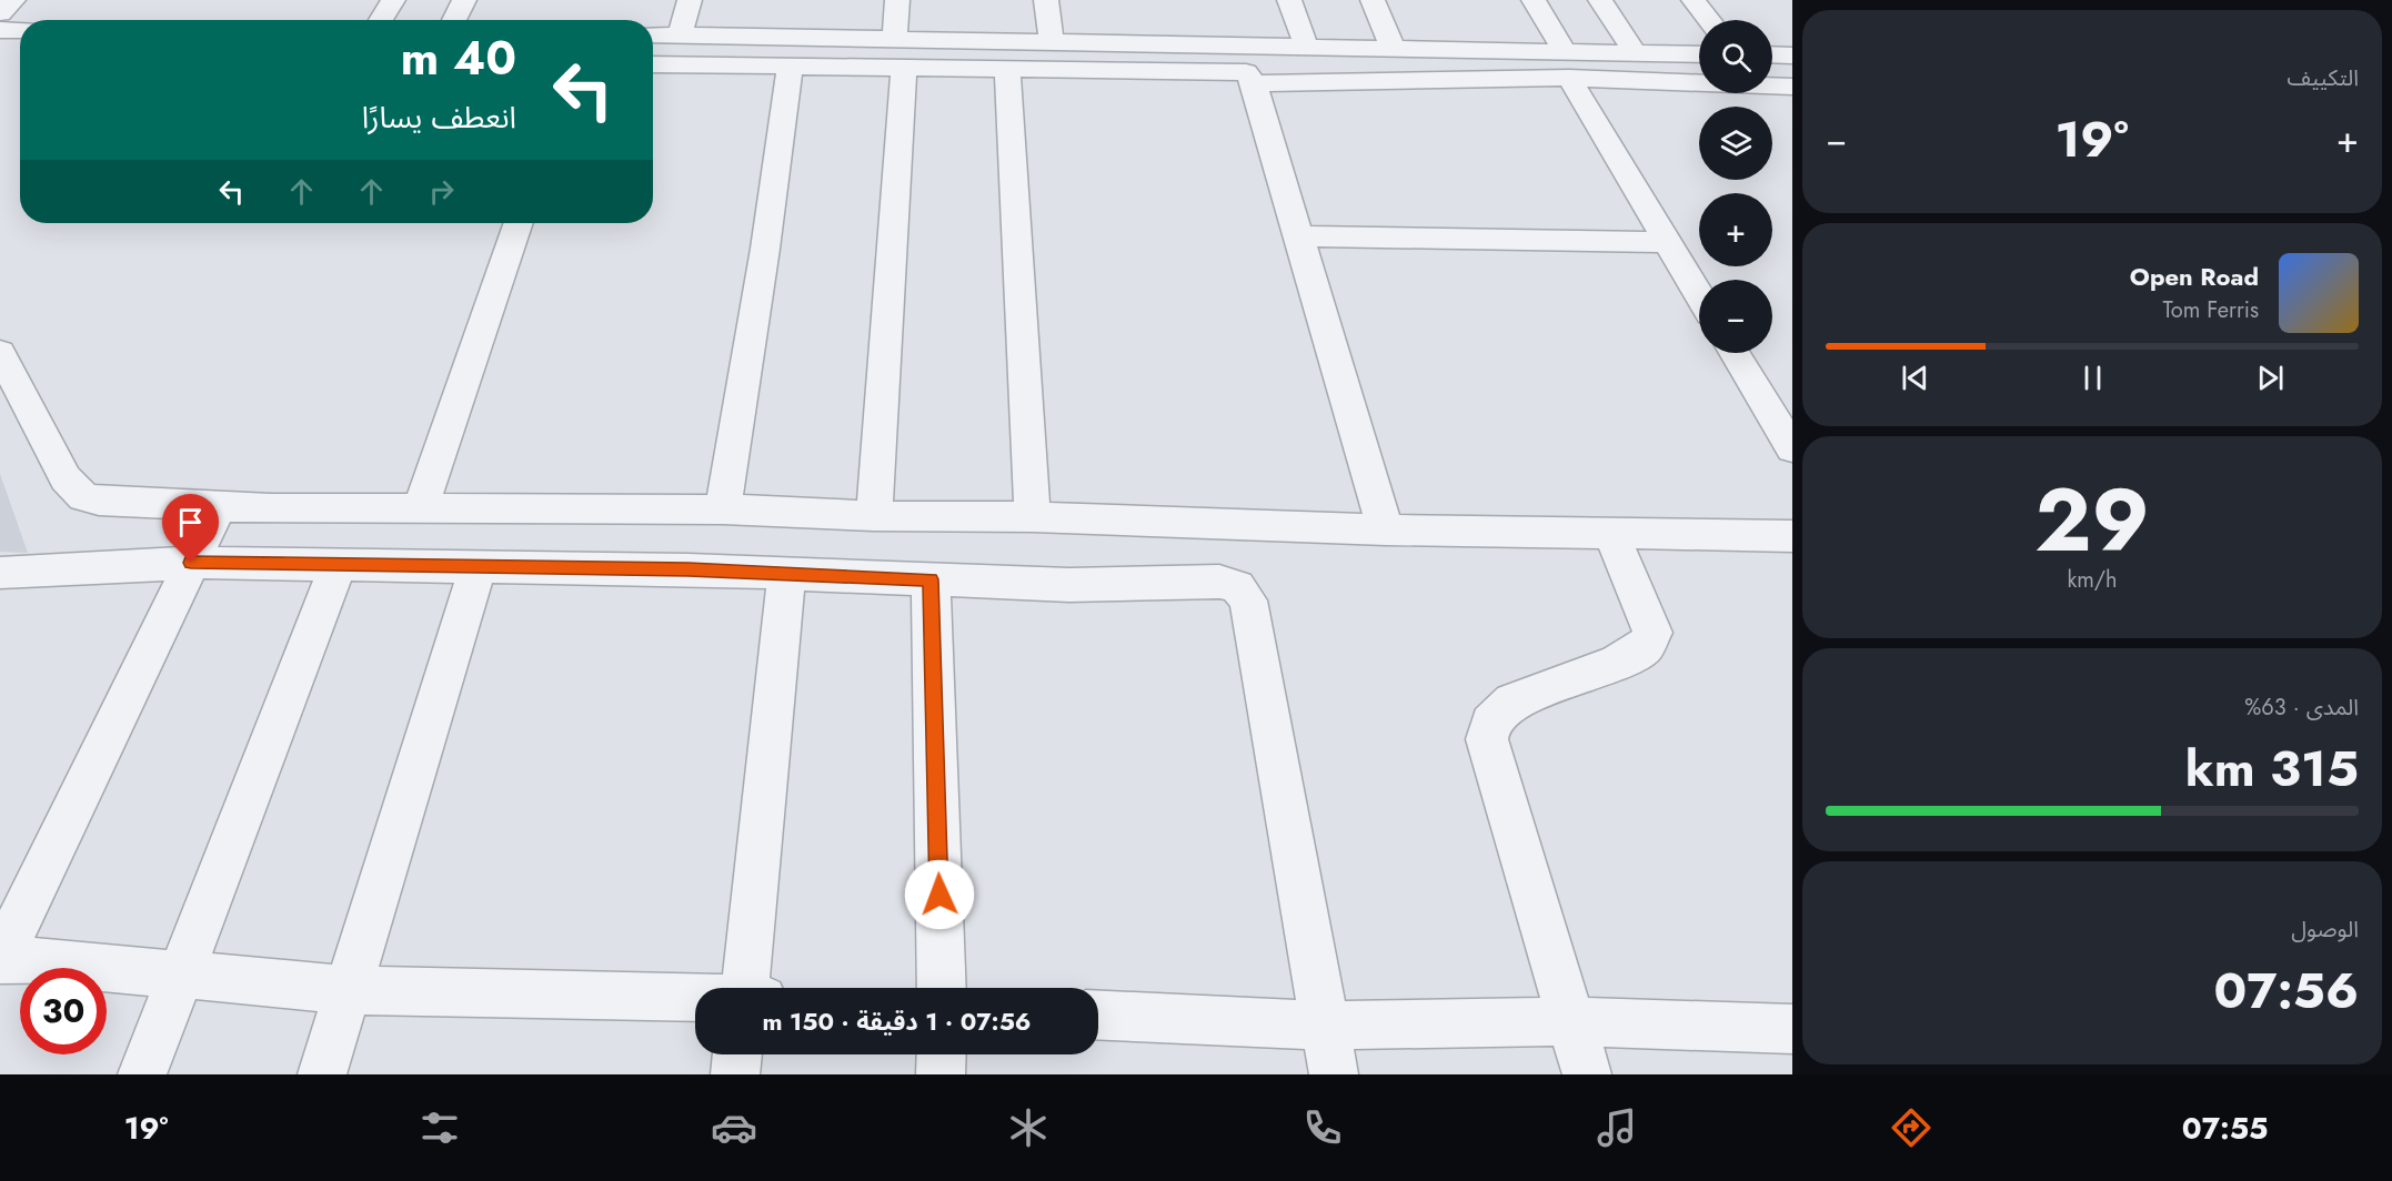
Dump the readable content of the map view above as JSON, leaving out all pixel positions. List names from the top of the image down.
{
  "page": {
    "tile": [
      "التكييف",
      ["29", "km/h"],
      ["المدى · 63%", "315 km"],
      ["الوصول", "07:56"]
    ],
    "map_buttons": ["+", "−"],
    "turn": ["40 m", "انعطف يسارًا"],
    "heat": ["−", "19°", "+"],
    "song": ["Open Road", "Tom Ferris"],
    "limit": "30",
    "trip": "07:56 · 1 دقيقة · 150 m",
    "tabs": ["07:55", "19°"]
  }
}
